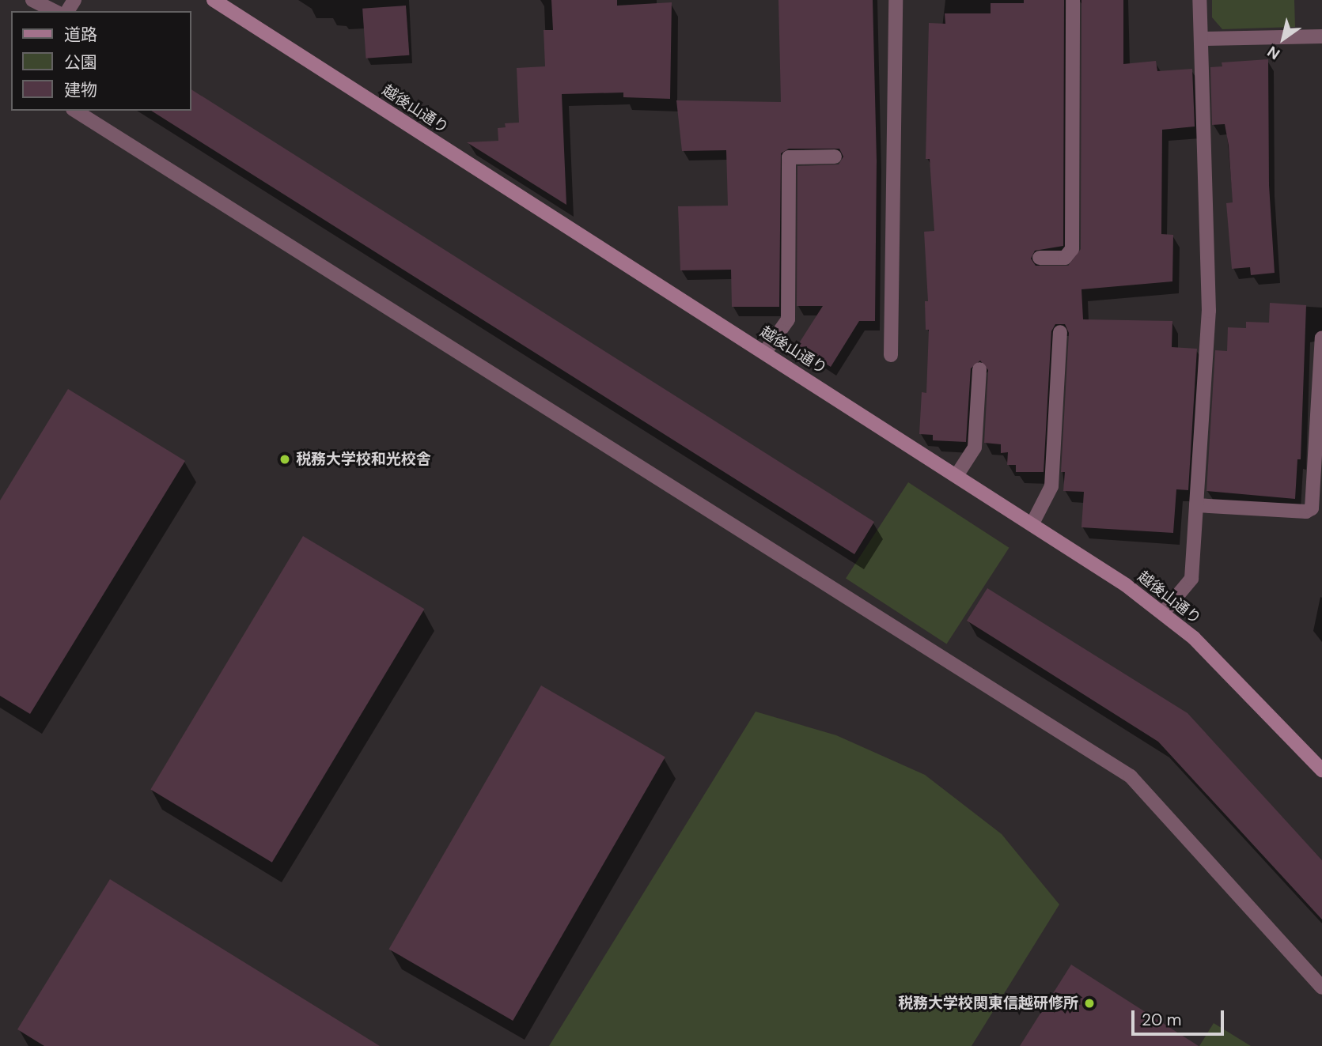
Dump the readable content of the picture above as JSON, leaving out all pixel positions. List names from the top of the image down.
{
  "streets": {
    "street": ["越後山通り"]
  },
  "places": ["税務大学校和光校舎", "税務大学校関東信越研修所"],
  "legend": ["道路", "公園", "建物"],
  "scale_bar": "20 m",
  "north": "bottom left"
}
